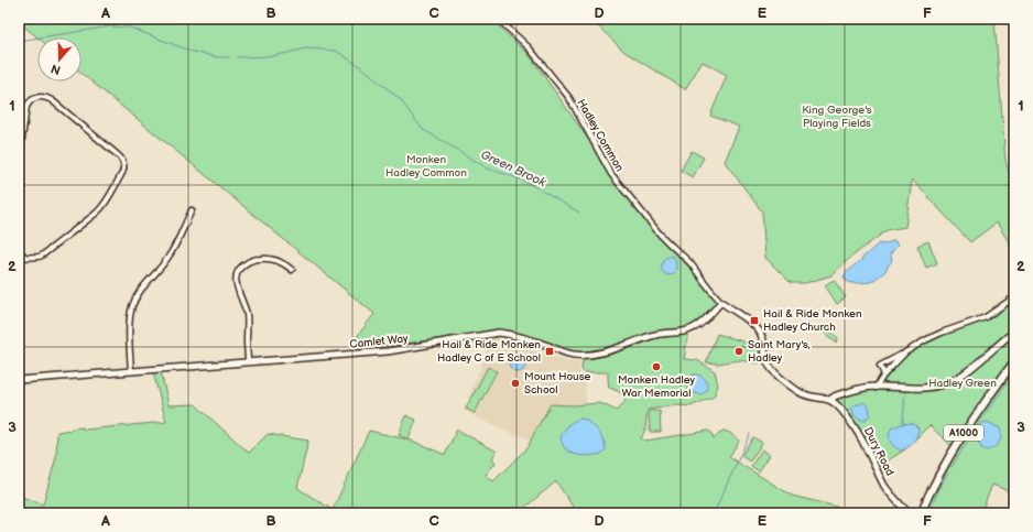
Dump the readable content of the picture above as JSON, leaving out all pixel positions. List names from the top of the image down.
{
  "streets": {
    "main road": ["A1000"],
    "street": ["Hadley Common", "Camlet Way", "Dury Road"]
  },
  "crossings": [
    ["Hadley Common", "Camlet Way"]
  ],
  "water": ["Green Brook"],
  "parks": ["King George's Playing Fields", "Monken Hadley Common", "Hadley Green"],
  "places": {
    "transit": ["Hail & Ride Monken Hadley Church", "Hail & Ride Monken Hadley C of E School"],
    "other": ["Saint Mary's, Hadley", "Monken Hadley War Memorial", "Mount House School"]
  },
  "north": "bottom",
  "grid": {
    "columns": [
      "A",
      "B",
      "C",
      "D",
      "E",
      "F"
    ],
    "rows": ["1", "2", "3"]
  }
}
